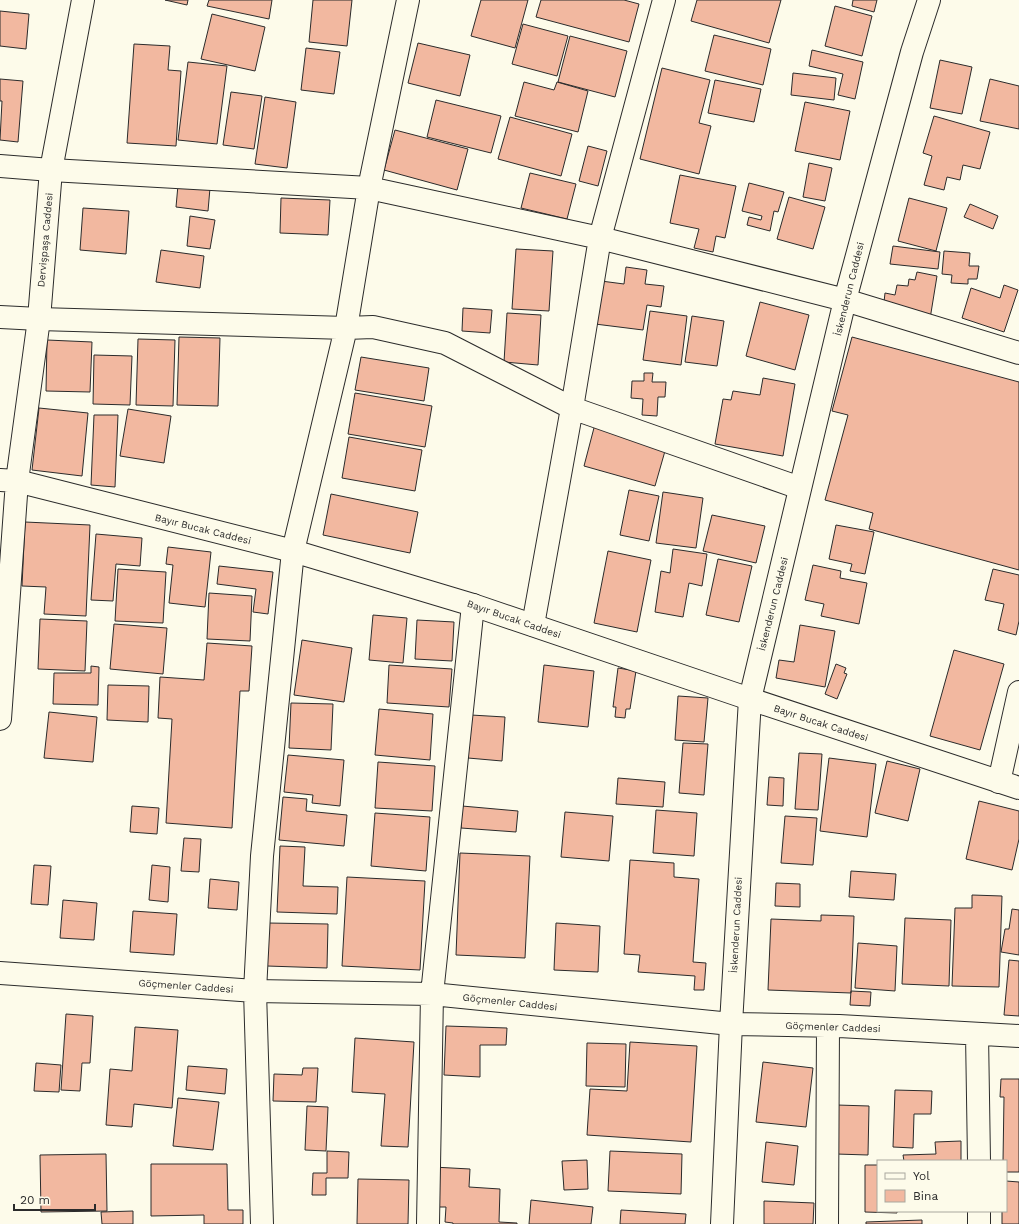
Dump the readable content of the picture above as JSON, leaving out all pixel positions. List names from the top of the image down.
{
  "streets": {
    "street": [
      "Dervişpaşa Caddesi",
      "İskenderun Caddesi",
      "Bayır Bucak Caddesi",
      "Göçmenler Caddesi"
    ]
  },
  "crossings": [
    ["Dervişpaşa Caddesi", "Bayır Bucak Caddesi"],
    ["İskenderun Caddesi", "Bayır Bucak Caddesi"],
    ["İskenderun Caddesi", "Göçmenler Caddesi"]
  ],
  "legend": ["Yol", "Bina"],
  "scale_bar": "20 m"
}
